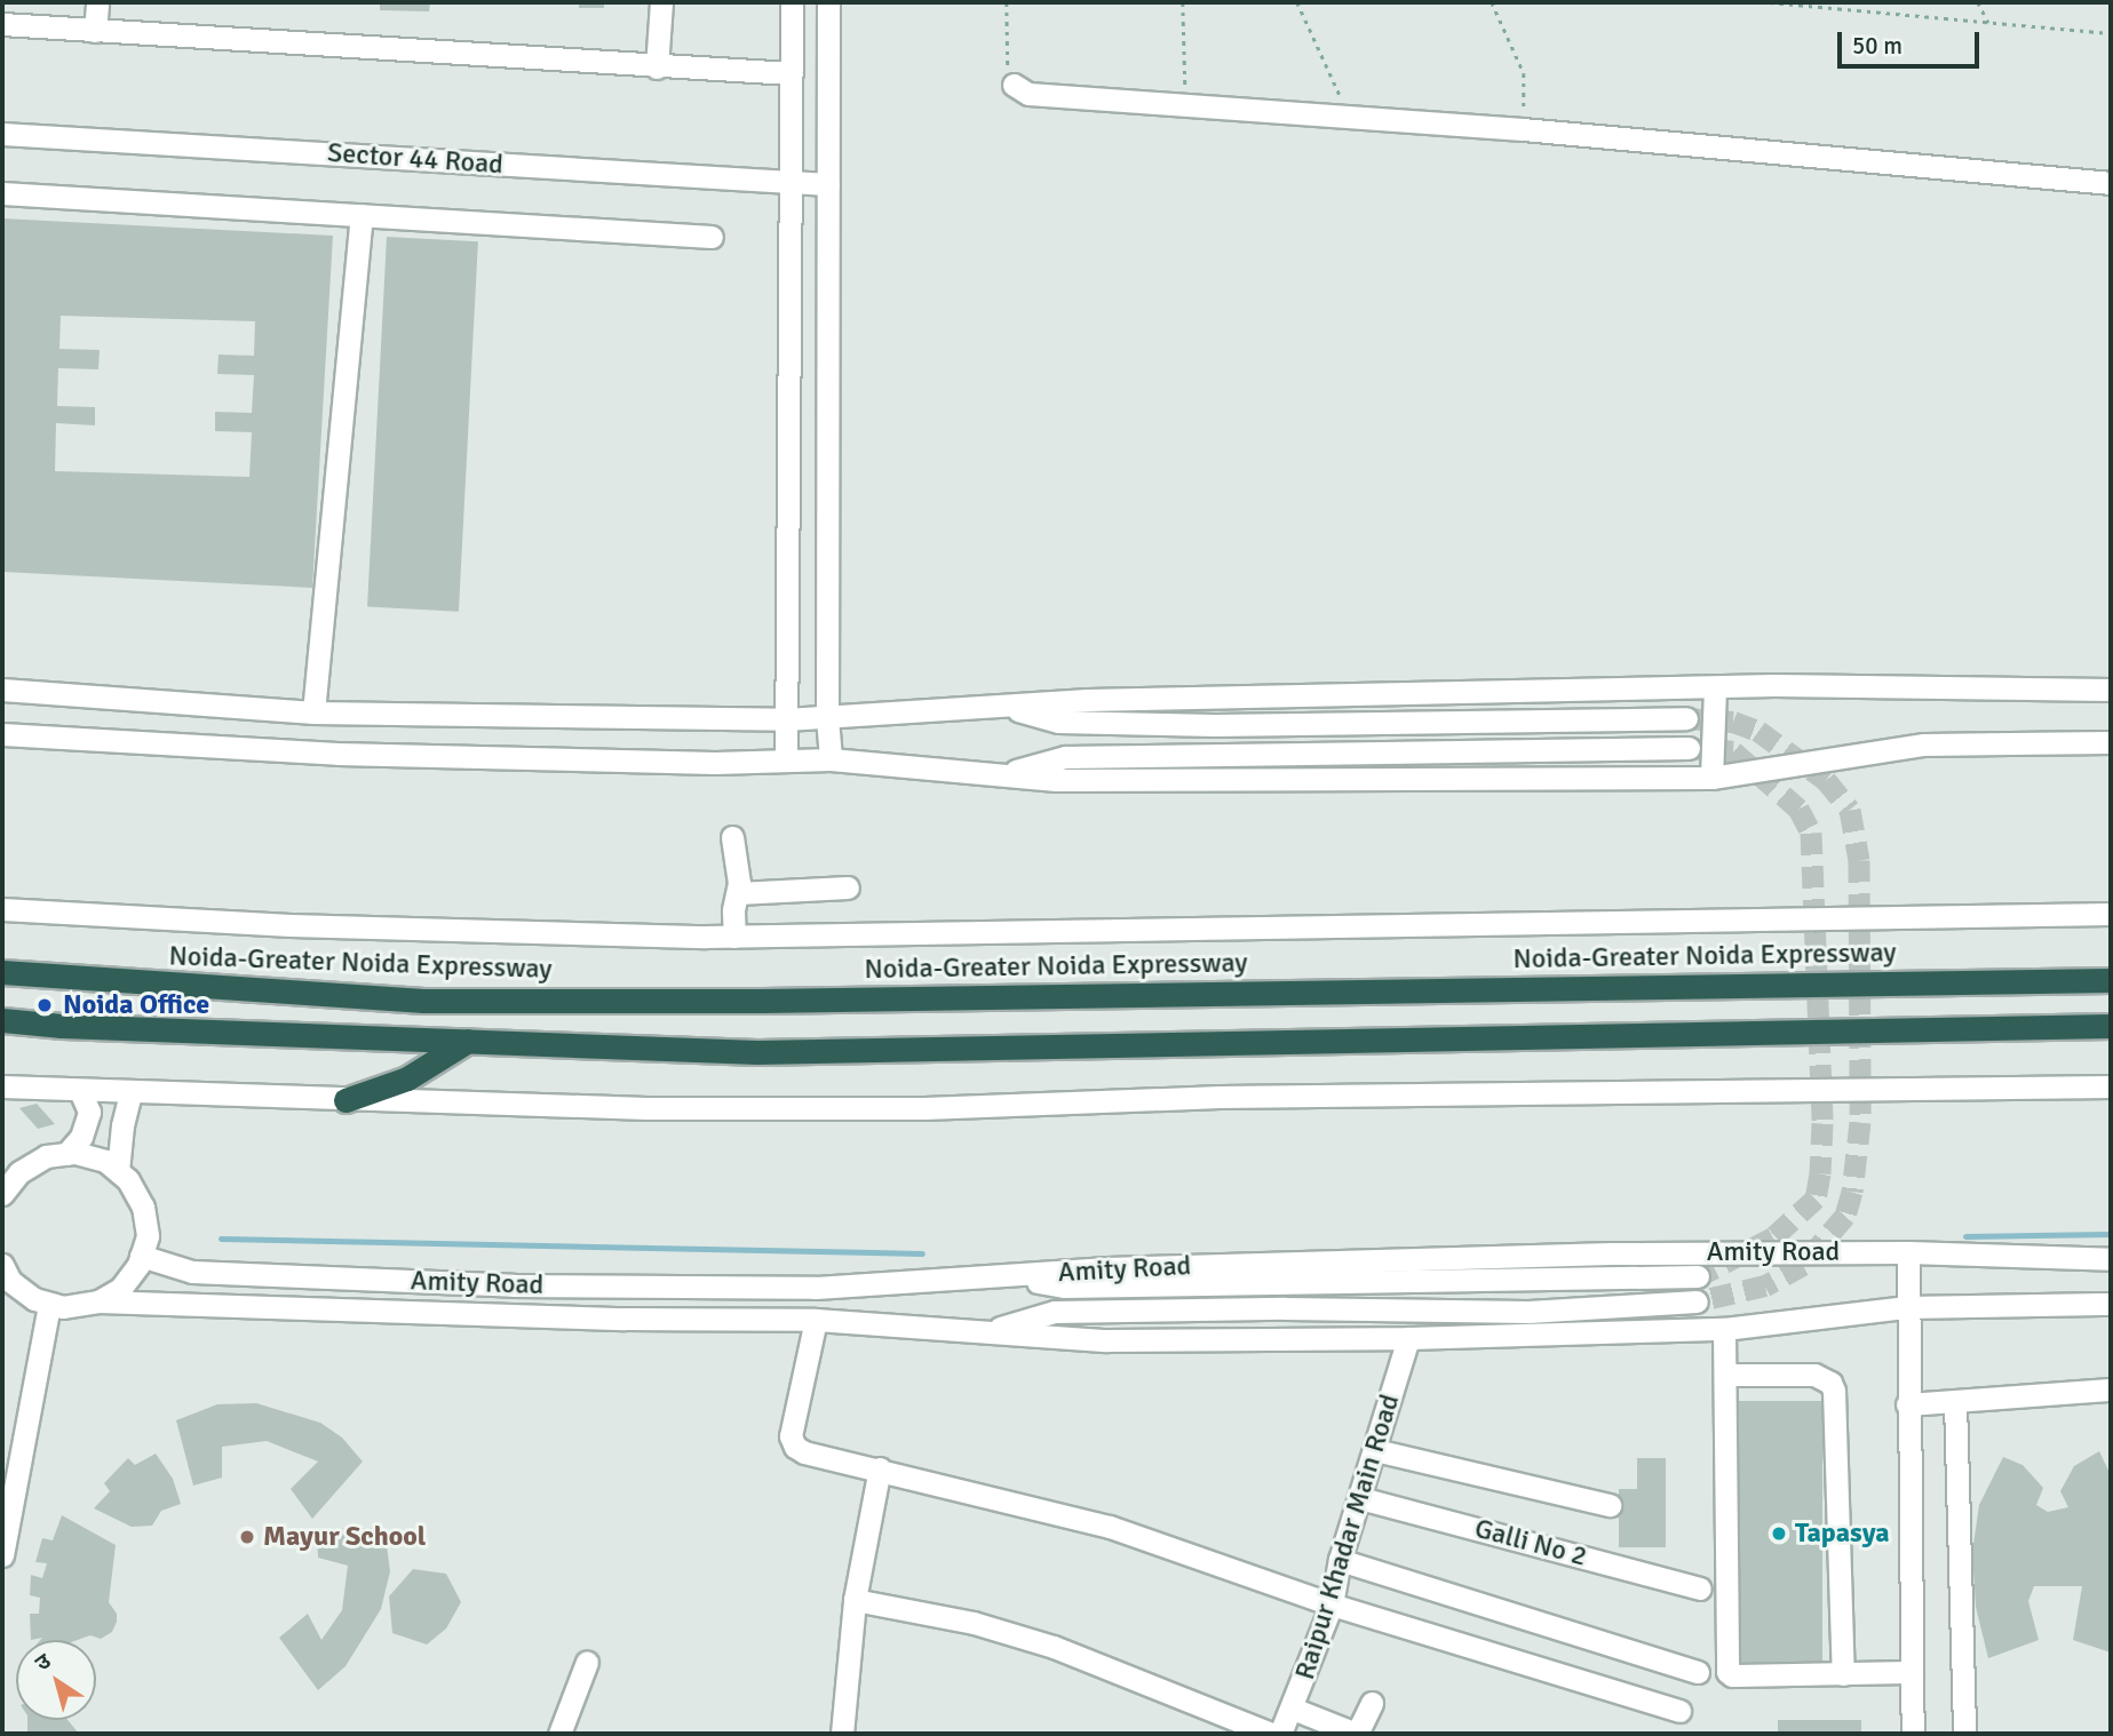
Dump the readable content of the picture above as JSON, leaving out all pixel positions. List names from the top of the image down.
{
  "streets": {
    "highway": ["Noida-Greater Noida Expressway"],
    "street": [
      "Sector 44 Road",
      "Amity Road",
      "Raipur Khadar Main Road",
      "Galli No 2"
    ]
  },
  "crossings": [
    ["Amity Road", "Raipur Khadar Main Road"],
    ["Raipur Khadar Main Road", "Galli No 2"]
  ],
  "places": ["Noida Office", "Tapasya", "Mayur School"],
  "scale_bar": "50 m",
  "north": "top left"
}
